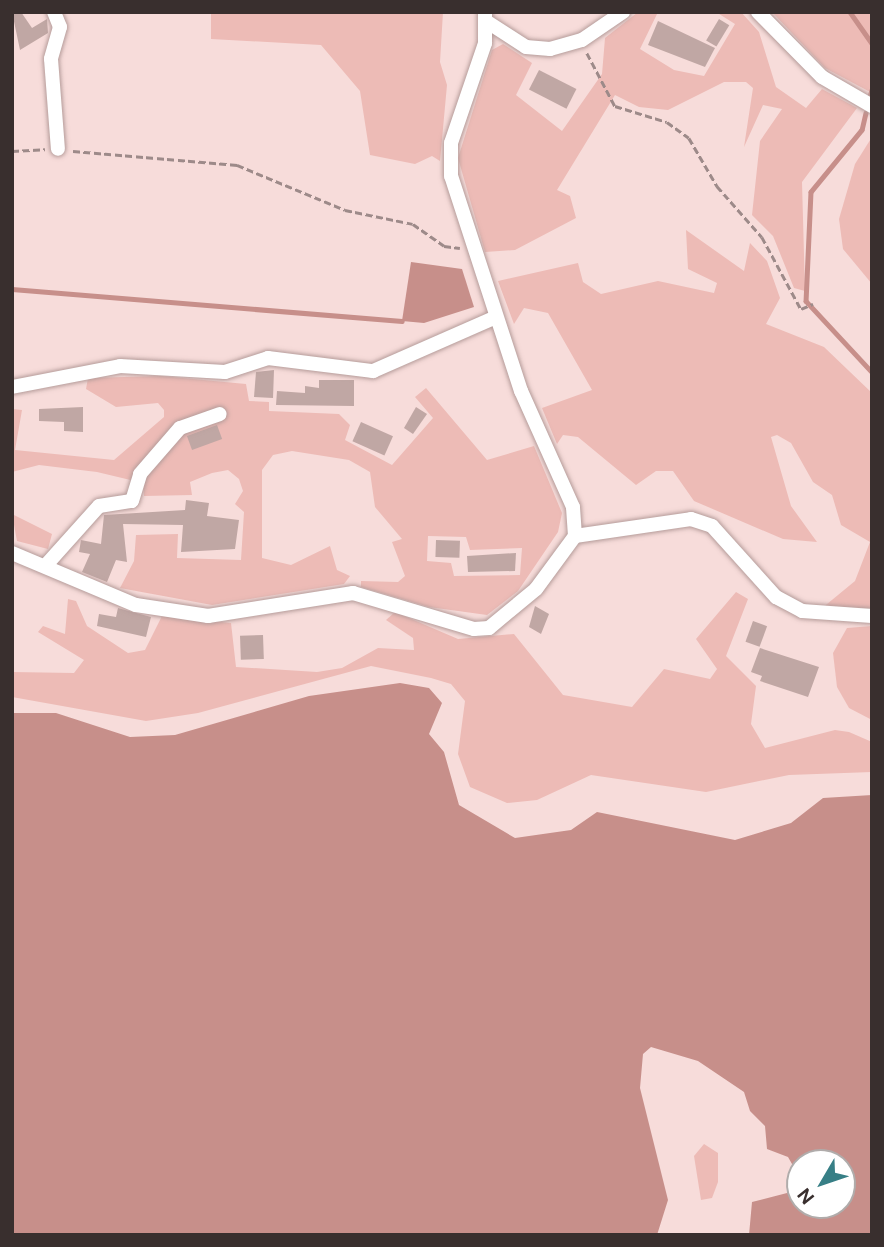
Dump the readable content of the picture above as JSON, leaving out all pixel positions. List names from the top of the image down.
{
  "north": "bottom left"
}
